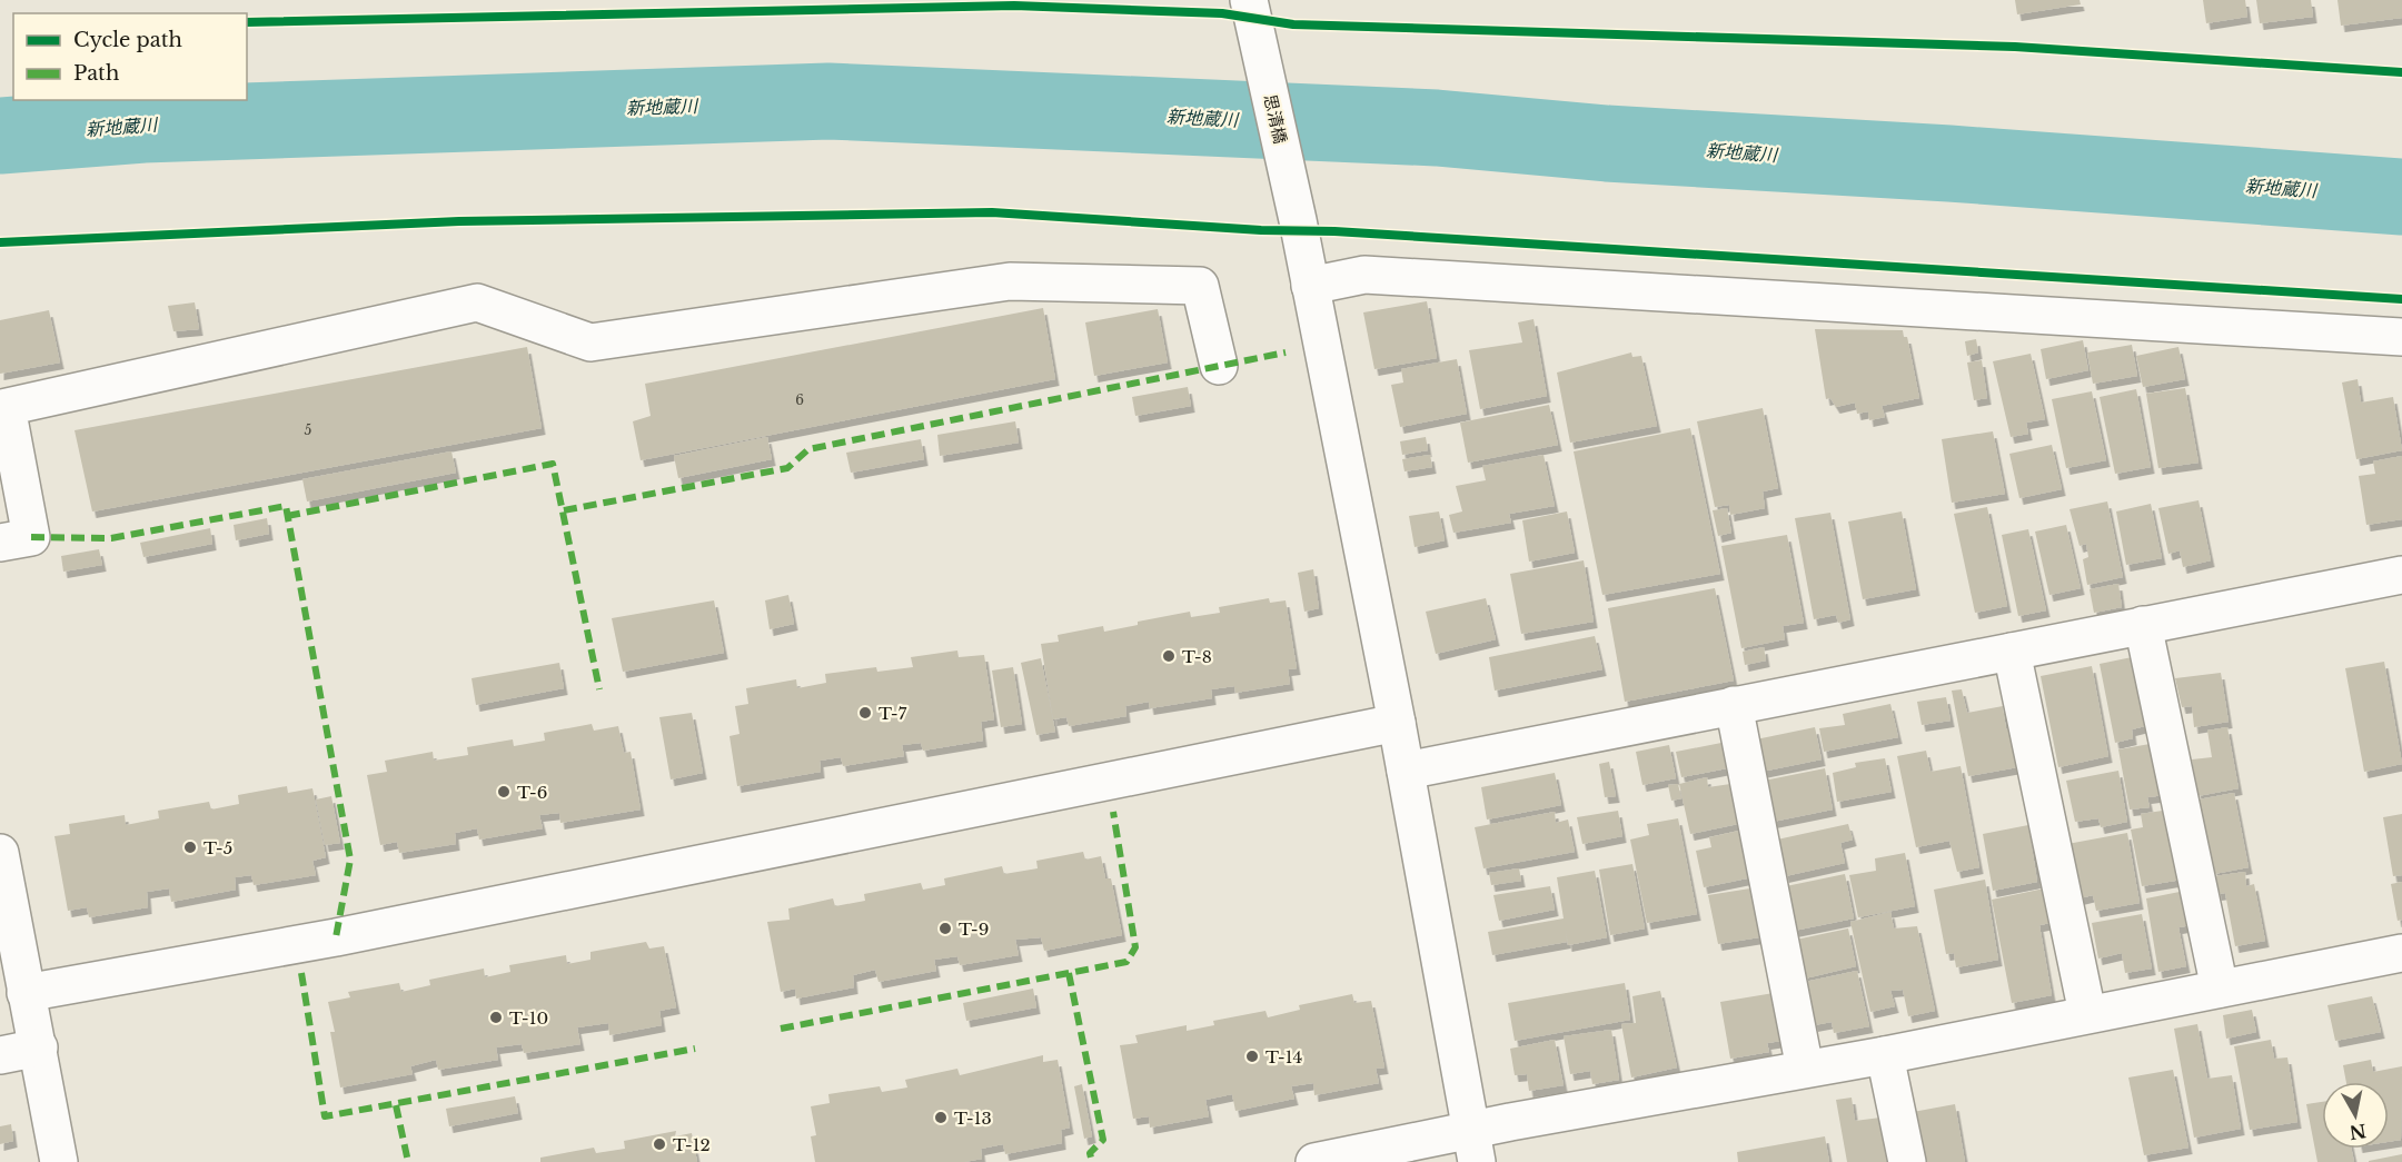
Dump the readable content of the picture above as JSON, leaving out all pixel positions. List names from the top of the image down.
{
  "streets": {
    "street": ["思清橋"]
  },
  "water": ["新地蔵川"],
  "places": [
    "T-8",
    "T-7",
    "T-6",
    "T-5",
    "T-9",
    "T-10",
    "T-14",
    "T-13",
    "T-12"
  ],
  "house_numbers": ["6", "5"],
  "legend": ["Cycle path", "Path"],
  "north": "bottom"
}
